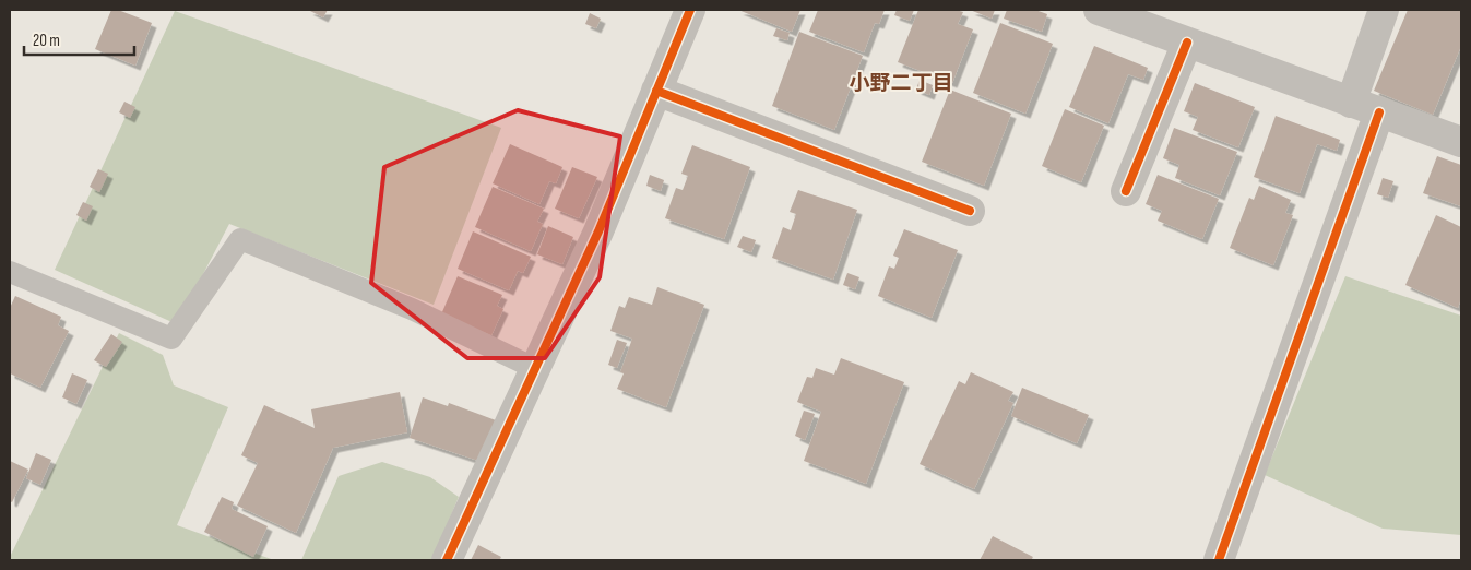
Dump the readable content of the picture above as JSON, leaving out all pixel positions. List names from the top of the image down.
{
  "districts": ["小野二丁目"],
  "scale_bar": "20 m"
}
